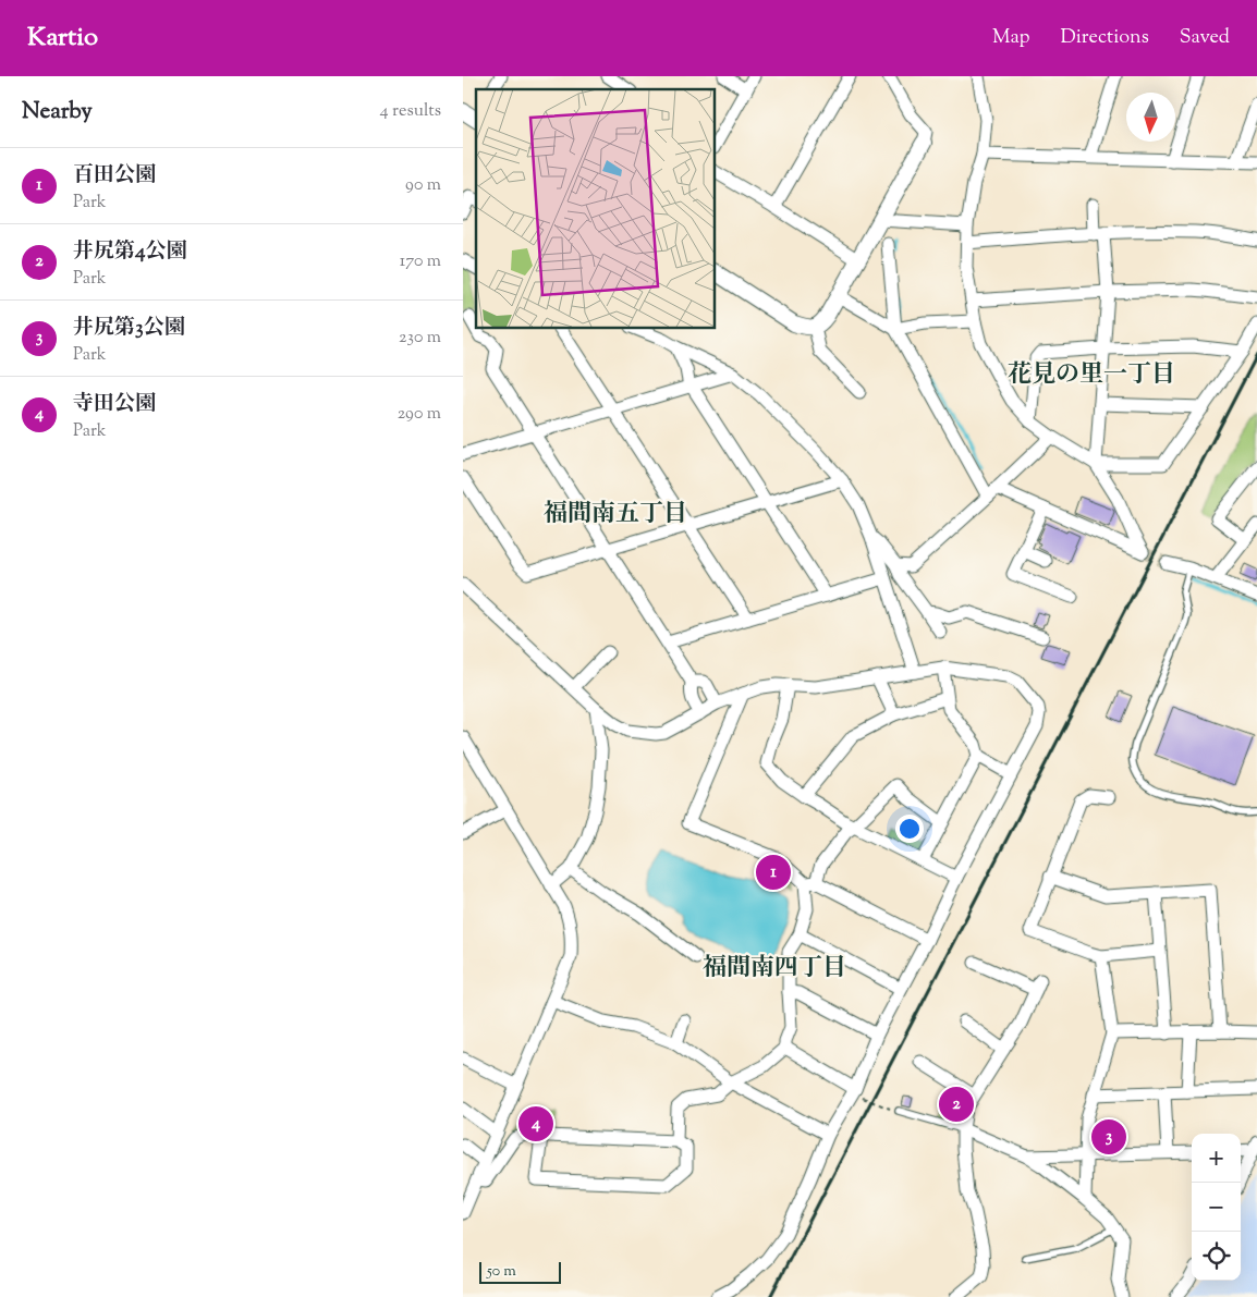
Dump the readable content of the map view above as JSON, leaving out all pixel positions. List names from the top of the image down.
{
  "districts": ["花見の里一丁目", "福間南五丁目", "福間南四丁目"],
  "scale_bar": "50 m",
  "north": "bottom",
  "page": {
    "header": "Kartio",
    "nav": ["Map", "Directions", "Saved"],
    "heading": ["Nearby", "4 results"],
    "list": [
      {
        "mark": "1",
        "name": "百田公園",
        "note": "Park",
        "value": "90 m"
      },
      {
        "mark": "2",
        "name": "井尻第4公園",
        "note": "Park",
        "value": "170 m"
      },
      {
        "mark": "3",
        "name": "井尻第3公園",
        "note": "Park",
        "value": "230 m"
      },
      {
        "mark": "4",
        "name": "寺田公園",
        "note": "Park",
        "value": "290 m"
      }
    ],
    "pins": [
      "1",
      "2",
      "4",
      "3"
    ],
    "map_buttons": ["+", "−"],
    "scale": "50 m"
  }
}
